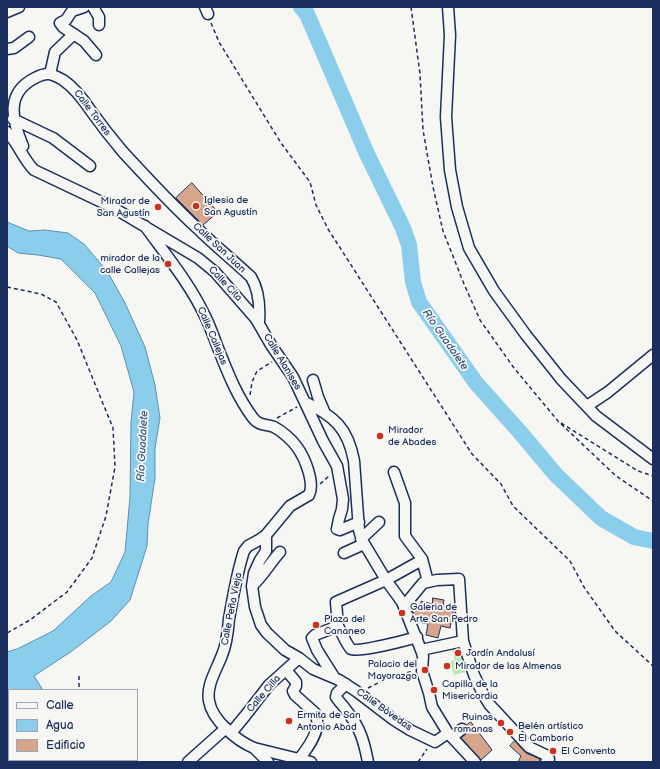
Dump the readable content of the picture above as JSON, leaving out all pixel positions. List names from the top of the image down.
{
  "streets": {
    "street": [
      "Calle Torres",
      "Calle San Juan",
      "Calle Cita",
      "Calle Callejas",
      "Calle Alanises",
      "Calle Peña Vieja",
      "Calle Cilla",
      "Calle Bóvedas"
    ]
  },
  "crossings": [
    ["Calle Torres", "Calle San Juan"],
    ["Calle San Juan", "Calle Cita"],
    ["Calle San Juan", "Calle Alanises"],
    ["Calle Cita", "Calle Callejas"],
    ["Calle Cita", "Calle Alanises"],
    ["Calle Peña Vieja", "Calle Cilla"],
    ["Calle Cilla", "Calle Bóvedas"]
  ],
  "water": ["Río Guadalete"],
  "places": [
    "Iglesia de San Agustín",
    "Mirador de San Agustín",
    "mirador de la calle Callejas",
    "Mirador de Abades",
    "Galeria de Arte San Pedro",
    "Plaza del Cananeo",
    "Jardín Andalusí",
    "Mirador de las Almenas",
    "Palacio del Mayorazgo",
    "Capilla de la Misericordia",
    "Ermita de San Antonio Abad",
    "Ruinas romanas",
    "Belén artístico El Camborio",
    "El Convento"
  ],
  "legend": ["Calle", "Agua", "Edificio"]
}
